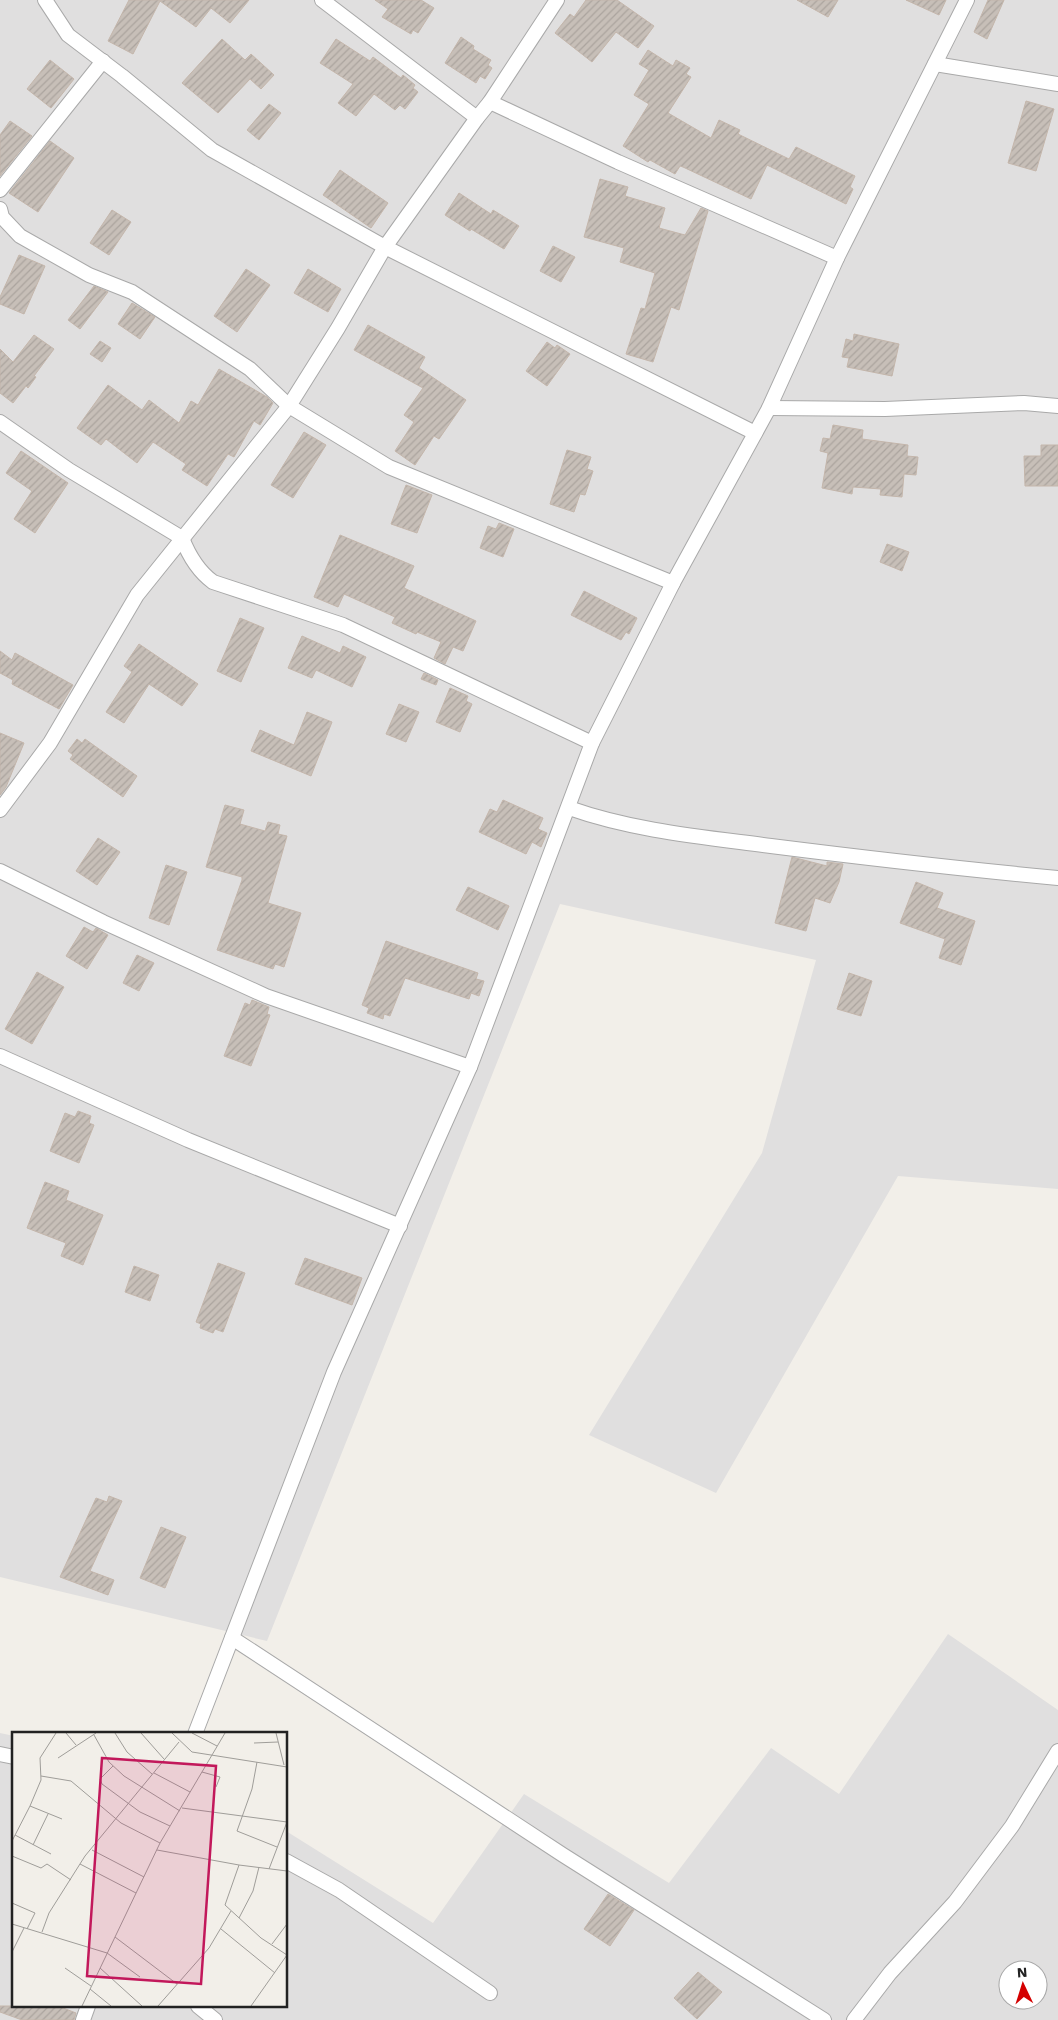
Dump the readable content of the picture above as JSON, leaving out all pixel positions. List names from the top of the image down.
{
  "north": "top"
}
